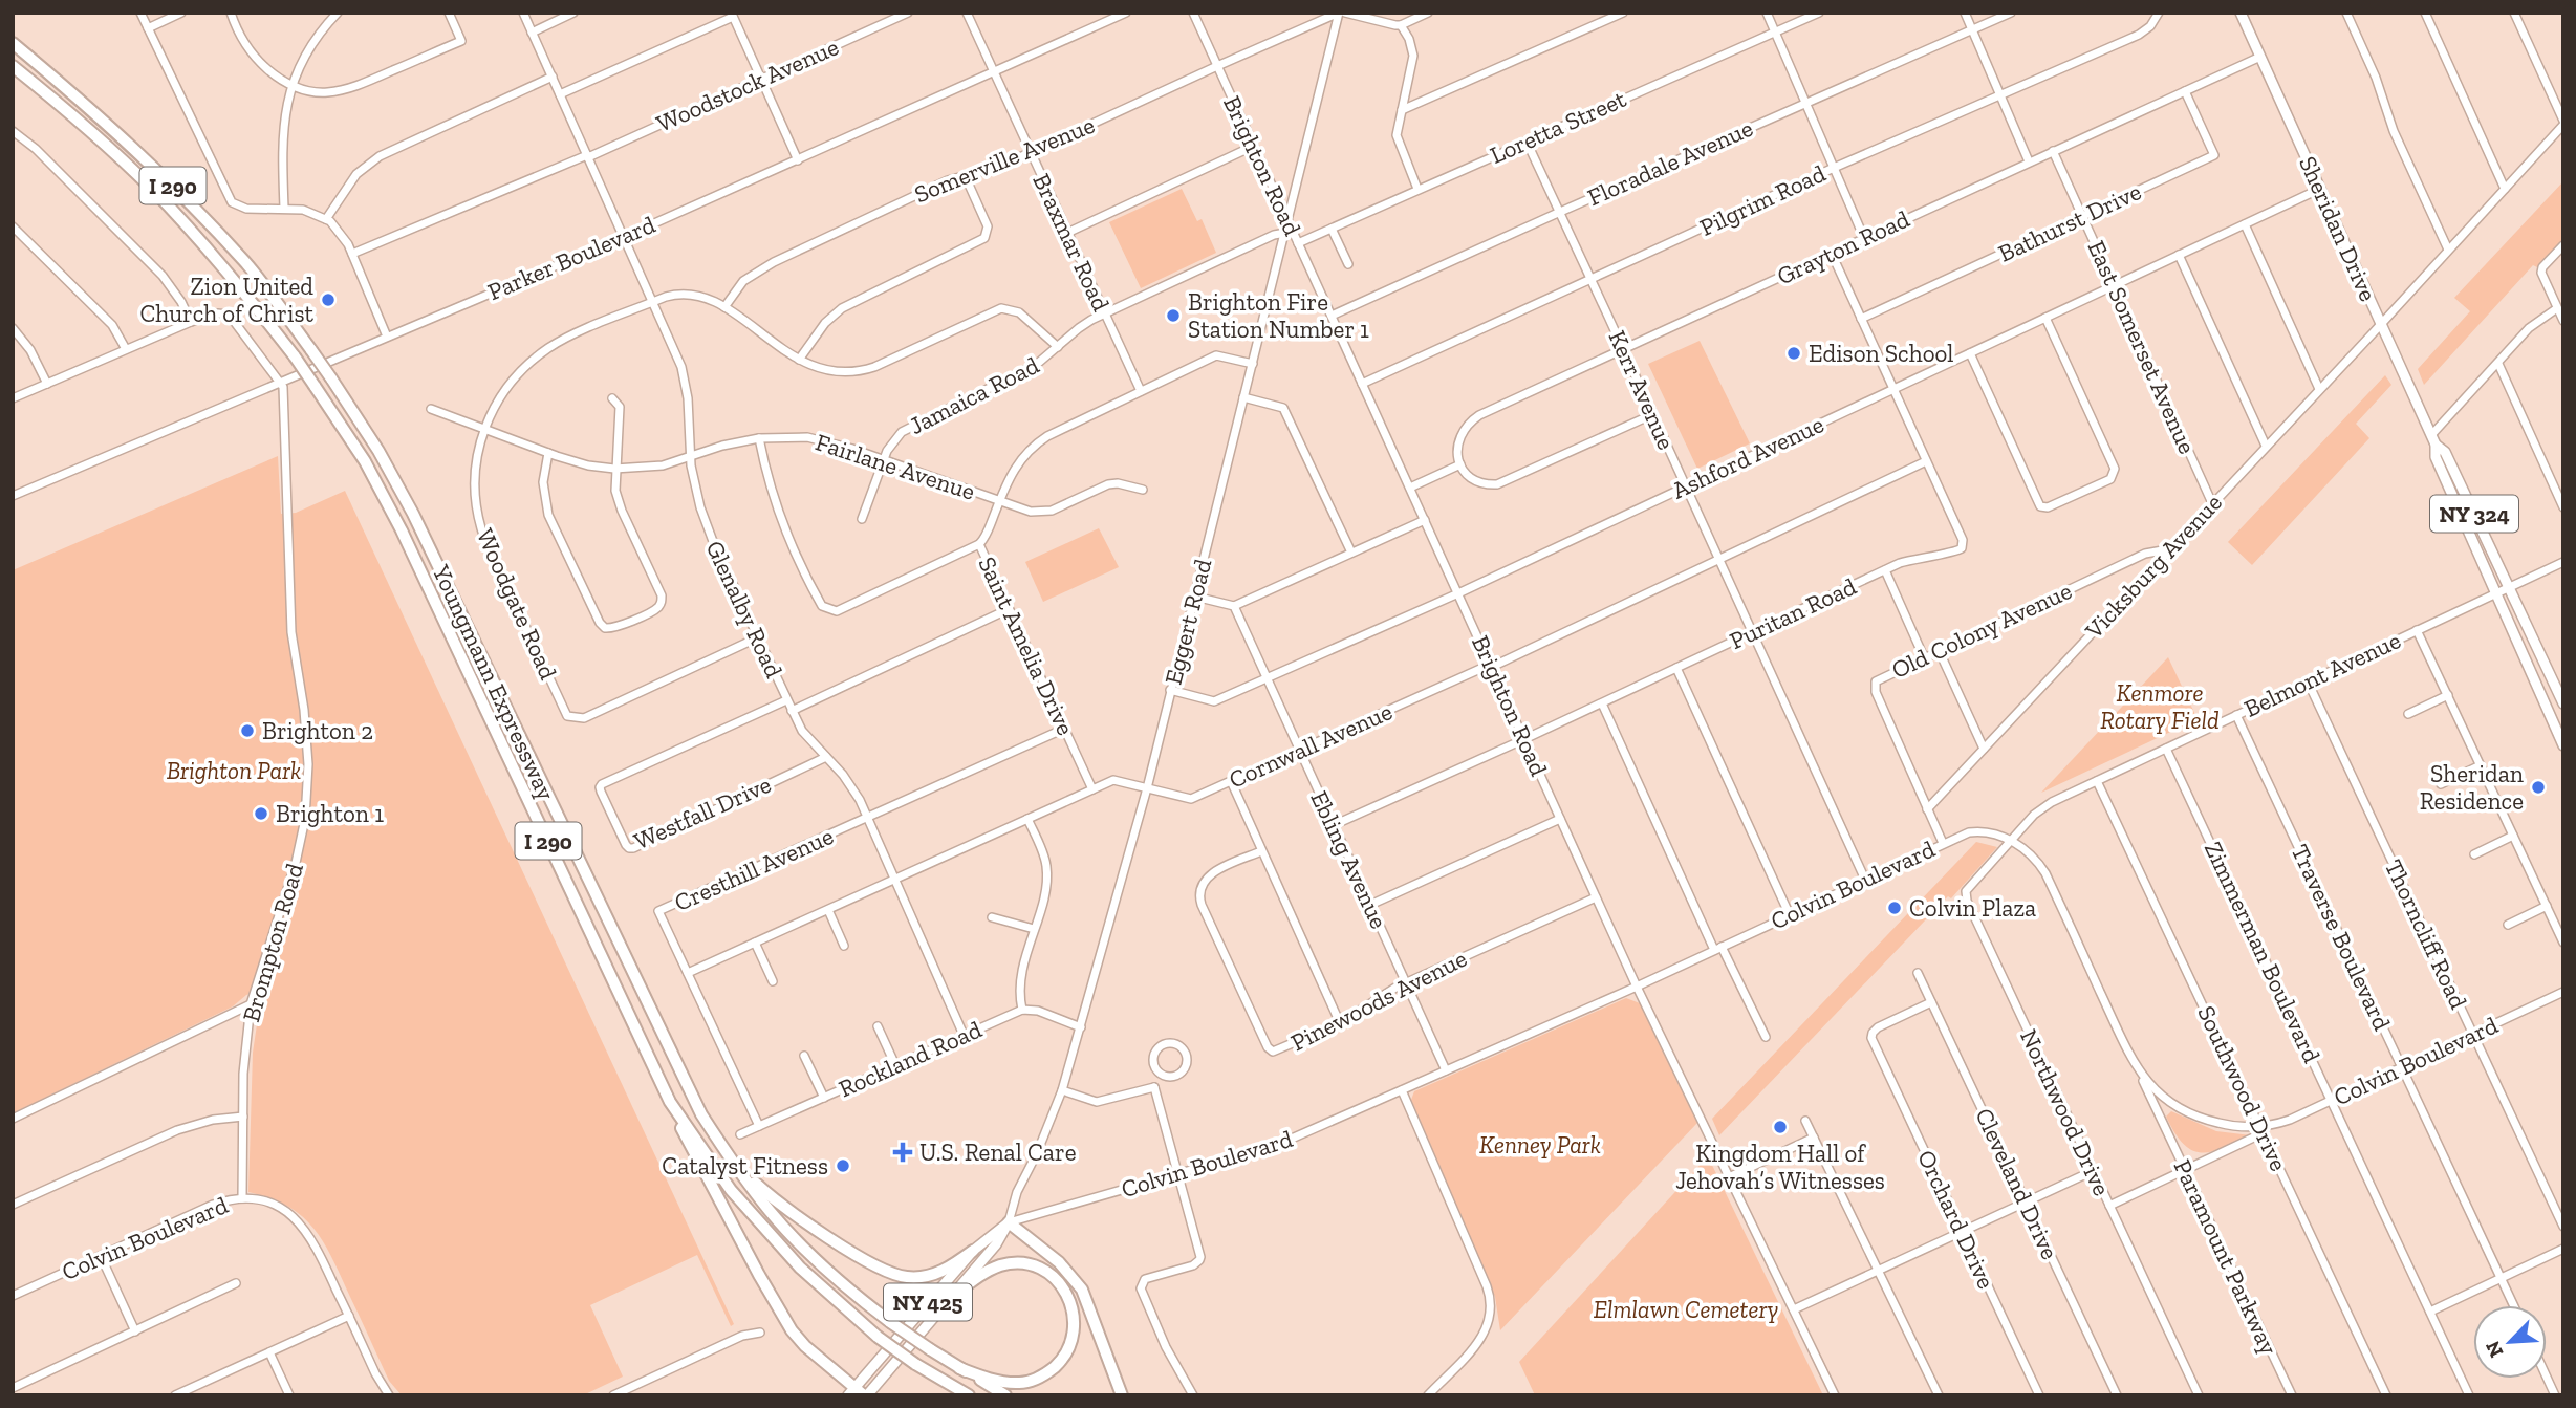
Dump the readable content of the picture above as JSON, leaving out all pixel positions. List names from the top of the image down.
{
  "streets": {
    "highway": ["I 290", "Youngmann Expressway"],
    "main road": ["Sheridan Drive", "NY 324", "NY 425"],
    "street": [
      "Woodstock Avenue",
      "Loretta Street",
      "Somerville Avenue",
      "Floradale Avenue",
      "Brighton Road",
      "Pilgrim Road",
      "Bathurst Drive",
      "Braxmar Road",
      "Grayton Road",
      "Parker Boulevard",
      "East Somerset Avenue",
      "Kerr Avenue",
      "Jamaica Road",
      "Ashford Avenue",
      "Fairlane Avenue",
      "Vicksburg Avenue",
      "Woodgate Road",
      "Glenalby Road",
      "Puritan Road",
      "Eggert Road",
      "Old Colony Avenue",
      "Saint Amelia Drive",
      "Belmont Avenue",
      "Cornwall Avenue",
      "Westfall Drive",
      "Ebling Avenue",
      "Cresthill Avenue",
      "Colvin Boulevard",
      "Thorncliff Road",
      "Traverse Boulevard",
      "Brompton Road",
      "Zimmerman Boulevard",
      "Pinewoods Avenue",
      "Rockland Road",
      "Southwood Drive",
      "Northwood Drive",
      "Cleveland Drive",
      "Orchard Drive",
      "Paramount Parkway"
    ]
  },
  "crossings": [
    ["Woodstock Avenue", "Glenalby Road"],
    ["Loretta Street", "Brighton Road"],
    ["Loretta Street", "Kerr Avenue"],
    ["Somerville Avenue", "Brighton Road"],
    ["Somerville Avenue", "Braxmar Road"],
    ["Somerville Avenue", "Woodgate Road"],
    ["Somerville Avenue", "Eggert Road"],
    ["Floradale Avenue", "Brighton Road"],
    ["Floradale Avenue", "Kerr Avenue"],
    ["Brighton Road", "Pilgrim Road"],
    ["Brighton Road", "Ashford Avenue"],
    ["Brighton Road", "Puritan Road"],
    ["Brighton Road", "Eggert Road"],
    ["Brighton Road", "Cornwall Avenue"],
    ["Brighton Road", "Colvin Boulevard"],
    ["Brighton Road", "Pinewoods Avenue"],
    ["Pilgrim Road", "Kerr Avenue"],
    ["Bathurst Drive", "Grayton Road"],
    ["Bathurst Drive", "East Somerset Avenue"],
    ["Bathurst Drive", "Puritan Road"],
    ["Sheridan Drive", "Grayton Road"],
    ["Sheridan Drive", "Ashford Avenue"],
    ["Sheridan Drive", "Vicksburg Avenue"],
    ["Sheridan Drive", "Belmont Avenue"],
    ["Braxmar Road", "Parker Boulevard"],
    ["Braxmar Road", "Jamaica Road"],
    ["Braxmar Road", "Saint Amelia Drive"],
    ["Grayton Road", "East Somerset Avenue"],
    ["Grayton Road", "Kerr Avenue"],
    ["Grayton Road", "Puritan Road"],
    ["Parker Boulevard", "Glenalby Road"],
    ["Parker Boulevard", "Brompton Road"],
    ["East Somerset Avenue", "Ashford Avenue"],
    ["East Somerset Avenue", "Vicksburg Avenue"],
    ["Kerr Avenue", "Ashford Avenue"],
    ["Kerr Avenue", "Puritan Road"],
    ["Kerr Avenue", "Cornwall Avenue"],
    ["Kerr Avenue", "Colvin Boulevard"],
    ["Jamaica Road", "Fairlane Avenue"],
    ["Jamaica Road", "Woodgate Road"],
    ["Jamaica Road", "Eggert Road"],
    ["Ashford Avenue", "Puritan Road"],
    ["Ashford Avenue", "Eggert Road"],
    ["Ashford Avenue", "Ebling Avenue"],
    ["Fairlane Avenue", "Woodgate Road"],
    ["Fairlane Avenue", "Glenalby Road"],
    ["Fairlane Avenue", "Saint Amelia Drive"],
    ["Vicksburg Avenue", "Old Colony Avenue"],
    ["Woodgate Road", "Glenalby Road"],
    ["Glenalby Road", "Cornwall Avenue"],
    ["Glenalby Road", "Westfall Drive"],
    ["Glenalby Road", "Cresthill Avenue"],
    ["Glenalby Road", "Rockland Road"],
    ["Puritan Road", "Cornwall Avenue"],
    ["Puritan Road", "Ebling Avenue"],
    ["Eggert Road", "Saint Amelia Drive"],
    ["Eggert Road", "Cornwall Avenue"],
    ["Eggert Road", "Colvin Boulevard"],
    ["Eggert Road", "NY 425"],
    ["Old Colony Avenue", "Colvin Boulevard"],
    ["Saint Amelia Drive", "Cornwall Avenue"],
    ["Saint Amelia Drive", "Cresthill Avenue"],
    ["Belmont Avenue", "Colvin Boulevard"],
    ["Belmont Avenue", "Thorncliff Road"],
    ["Belmont Avenue", "Traverse Boulevard"],
    ["Belmont Avenue", "Zimmerman Boulevard"],
    ["Belmont Avenue", "Southwood Drive"],
    ["Belmont Avenue", "Northwood Drive"],
    ["Cornwall Avenue", "Ebling Avenue"],
    ["Cornwall Avenue", "Cresthill Avenue"],
    ["Ebling Avenue", "Colvin Boulevard"],
    ["Ebling Avenue", "Pinewoods Avenue"],
    ["Cresthill Avenue", "Rockland Road"],
    ["Colvin Boulevard", "Thorncliff Road"],
    ["Colvin Boulevard", "Traverse Boulevard"],
    ["Colvin Boulevard", "Brompton Road"],
    ["Colvin Boulevard", "Zimmerman Boulevard"],
    ["Colvin Boulevard", "Southwood Drive"],
    ["Colvin Boulevard", "Northwood Drive"],
    ["Colvin Boulevard", "Paramount Parkway"],
    ["Colvin Boulevard", "NY 425"],
    ["Cleveland Drive", "Orchard Drive"]
  ],
  "parks": [
    "Kenmore Rotary Field",
    "Brighton Park",
    "Kenney Park",
    "Elmlawn Cemetery"
  ],
  "places": {
    "other": [
      "Zion United Church of Christ",
      "Brighton Fire Station Number 1",
      "Edison School",
      "Brighton 2",
      "Sheridan Residence",
      "Brighton 1",
      "Colvin Plaza",
      "Kingdom Hall of Jehovah’s Witnesses",
      "Catalyst Fitness"
    ],
    "health": ["U.S. Renal Care"]
  },
  "north": "bottom left"
}
